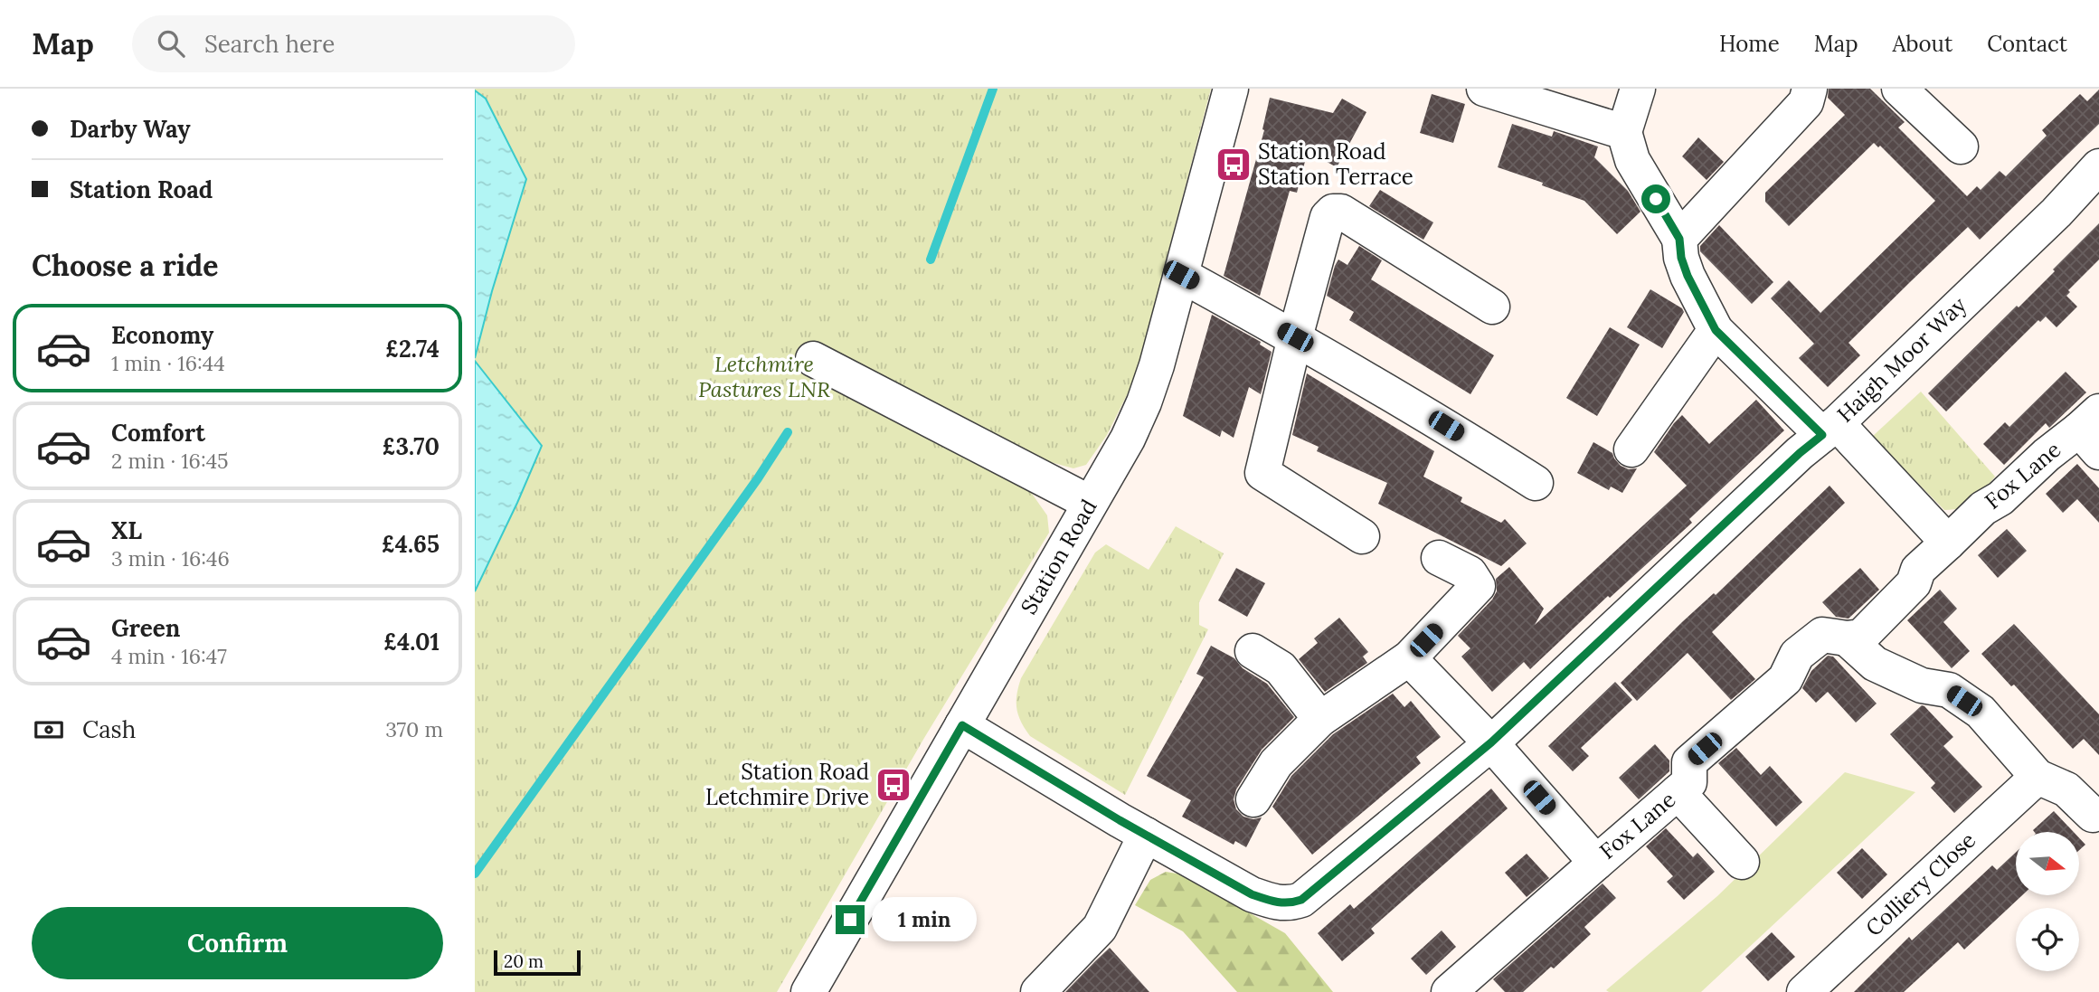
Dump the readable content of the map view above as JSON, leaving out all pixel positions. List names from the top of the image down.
{
  "streets": {
    "street": [
      "Haigh Moor Way",
      "Fox Lane",
      "Station Road",
      "Colliery Close"
    ]
  },
  "crossings": [
    ["Haigh Moor Way", "Fox Lane"]
  ],
  "parks": ["Letchmire Pastures LNR"],
  "places": {
    "bus stop": ["Station Road Station Terrace", "Station Road Letchmire Drive"]
  },
  "scale_bar": "20 m",
  "north": "right",
  "page": {
    "header": "Map",
    "search": "Search here",
    "nav": [
      "Home",
      "Map",
      "About",
      "Contact"
    ],
    "banner": ["Darby Way", "Station Road"],
    "heading": "Choose a ride",
    "list": [
      {
        "name": "Economy",
        "note": "1 min · 16:44",
        "value": "£2.74"
      },
      {
        "name": "Comfort",
        "note": "2 min · 16:45",
        "value": "£3.70"
      },
      {
        "name": "XL",
        "note": "3 min · 16:46",
        "value": "£4.65"
      },
      {
        "name": "Green",
        "note": "4 min · 16:47",
        "value": "£4.01"
      }
    ],
    "pay": ["Cash", "370 m"],
    "buttons": "Confirm",
    "bubble": "1 min",
    "scale": "20 m"
  }
}
